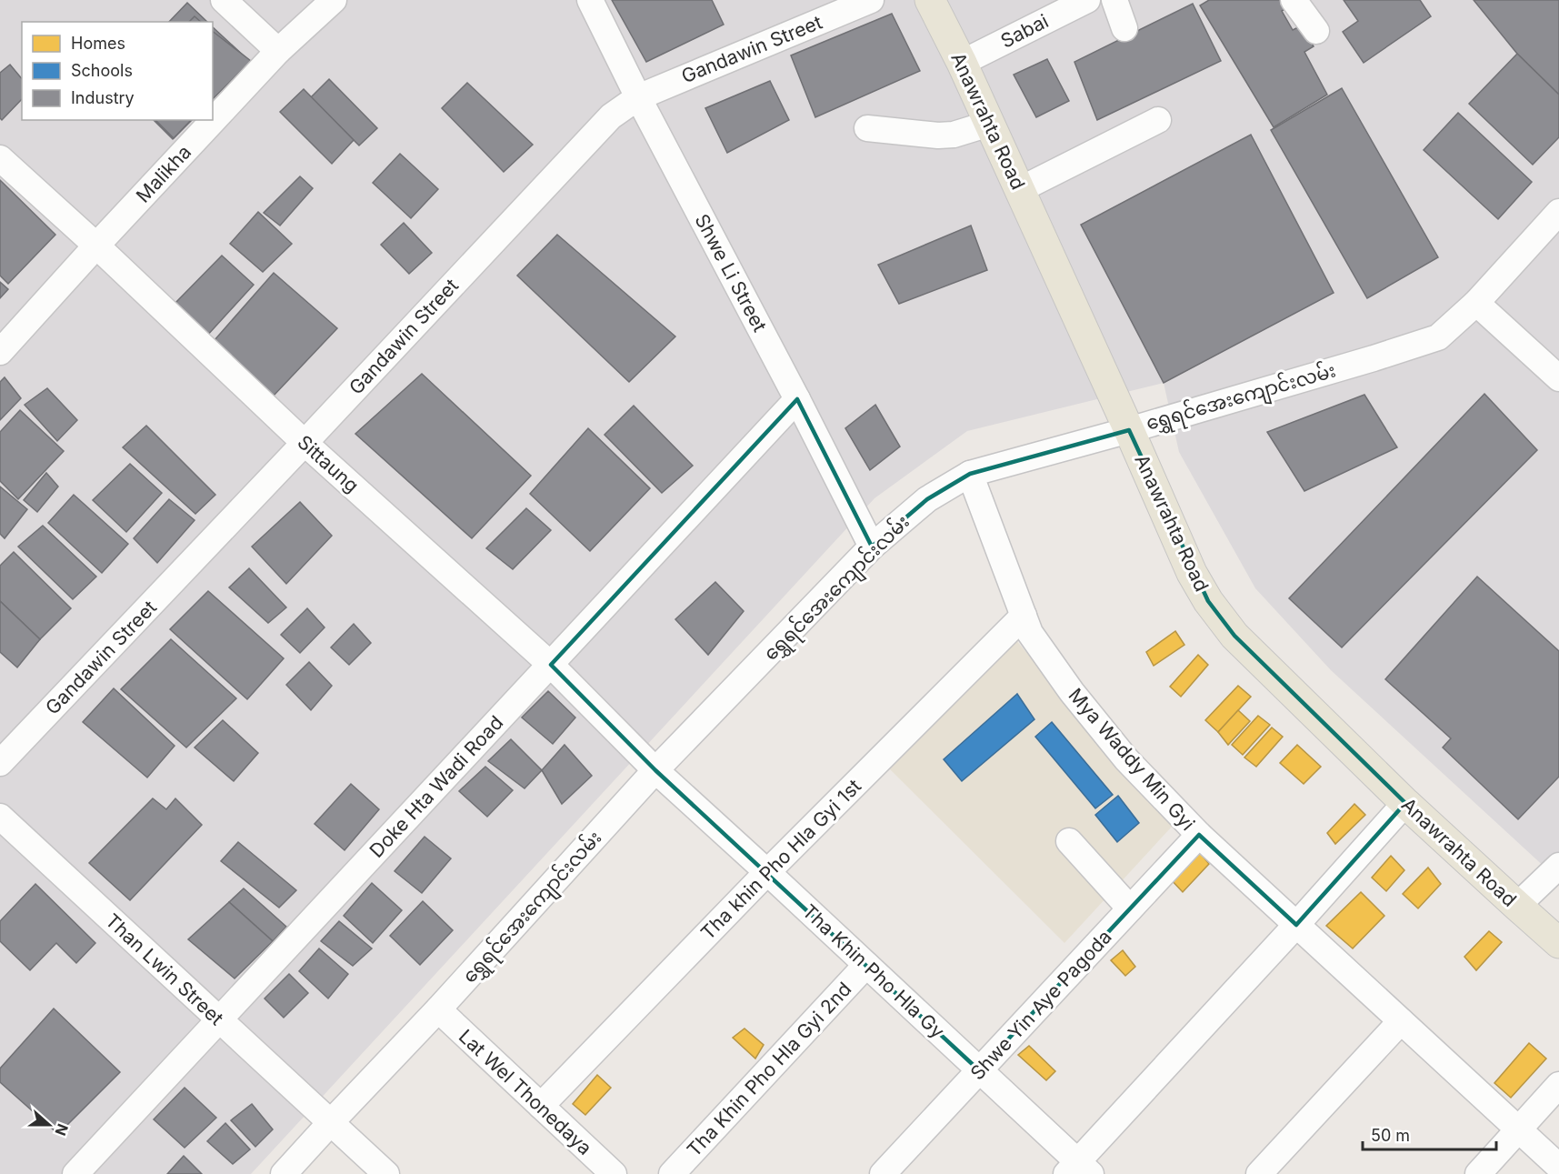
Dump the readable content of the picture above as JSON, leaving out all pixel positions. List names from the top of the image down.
{
  "streets": {
    "main road": ["Anawrahta Road"],
    "street": [
      "Sabai",
      "Gandawin Street",
      "Malikha",
      "Shwe Li Street",
      "ရွှေရင်အေးကျောင်းလမ်း",
      "Sittaung",
      "Mya Waddy Min Gyi",
      "Doke Hta Wadi Road",
      "Tha khin Pho Hla Gyi 1st",
      "Than Lwin Street",
      "Tha Khin Pho Hla Gy",
      "Shwe Yin Aye Pagoda",
      "Tha Khin Pho Hla Gyi 2nd",
      "Lat Wel Thonedaya"
    ]
  },
  "crossings": [
    ["Sabai", "Anawrahta Road"],
    ["Gandawin Street", "Shwe Li Street"],
    ["Gandawin Street", "Sittaung"],
    ["Anawrahta Road", "ရွှေရင်အေးကျောင်းလမ်း"],
    ["Malikha", "Sittaung"],
    ["Shwe Li Street", "ရွှေရင်အေးကျောင်းလမ်း"],
    ["Shwe Li Street", "Doke Hta Wadi Road"],
    ["ရွှေရင်အေးကျောင်းလမ်း", "Sittaung"],
    ["ရွှေရင်အေးကျောင်းလမ်း", "Mya Waddy Min Gyi"],
    ["ရွှေရင်အေးကျောင်းလမ်း", "Than Lwin Street"],
    ["ရွှေရင်အေးကျောင်းလမ်း", "Tha Khin Pho Hla Gy"],
    ["ရွှေရင်အေးကျောင်းလမ်း", "Lat Wel Thonedaya"],
    ["Sittaung", "Doke Hta Wadi Road"],
    ["Sittaung", "Tha Khin Pho Hla Gy"],
    ["Mya Waddy Min Gyi", "Tha khin Pho Hla Gyi 1st"],
    ["Mya Waddy Min Gyi", "Shwe Yin Aye Pagoda"],
    ["Doke Hta Wadi Road", "Than Lwin Street"],
    ["Tha khin Pho Hla Gyi 1st", "Tha Khin Pho Hla Gy"],
    ["Tha khin Pho Hla Gyi 1st", "Lat Wel Thonedaya"],
    ["Tha Khin Pho Hla Gy", "Shwe Yin Aye Pagoda"],
    ["Tha Khin Pho Hla Gy", "Tha Khin Pho Hla Gyi 2nd"]
  ],
  "legend": ["Homes", "Schools", "Industry"],
  "scale_bar": "50 m",
  "north": "right"
}
